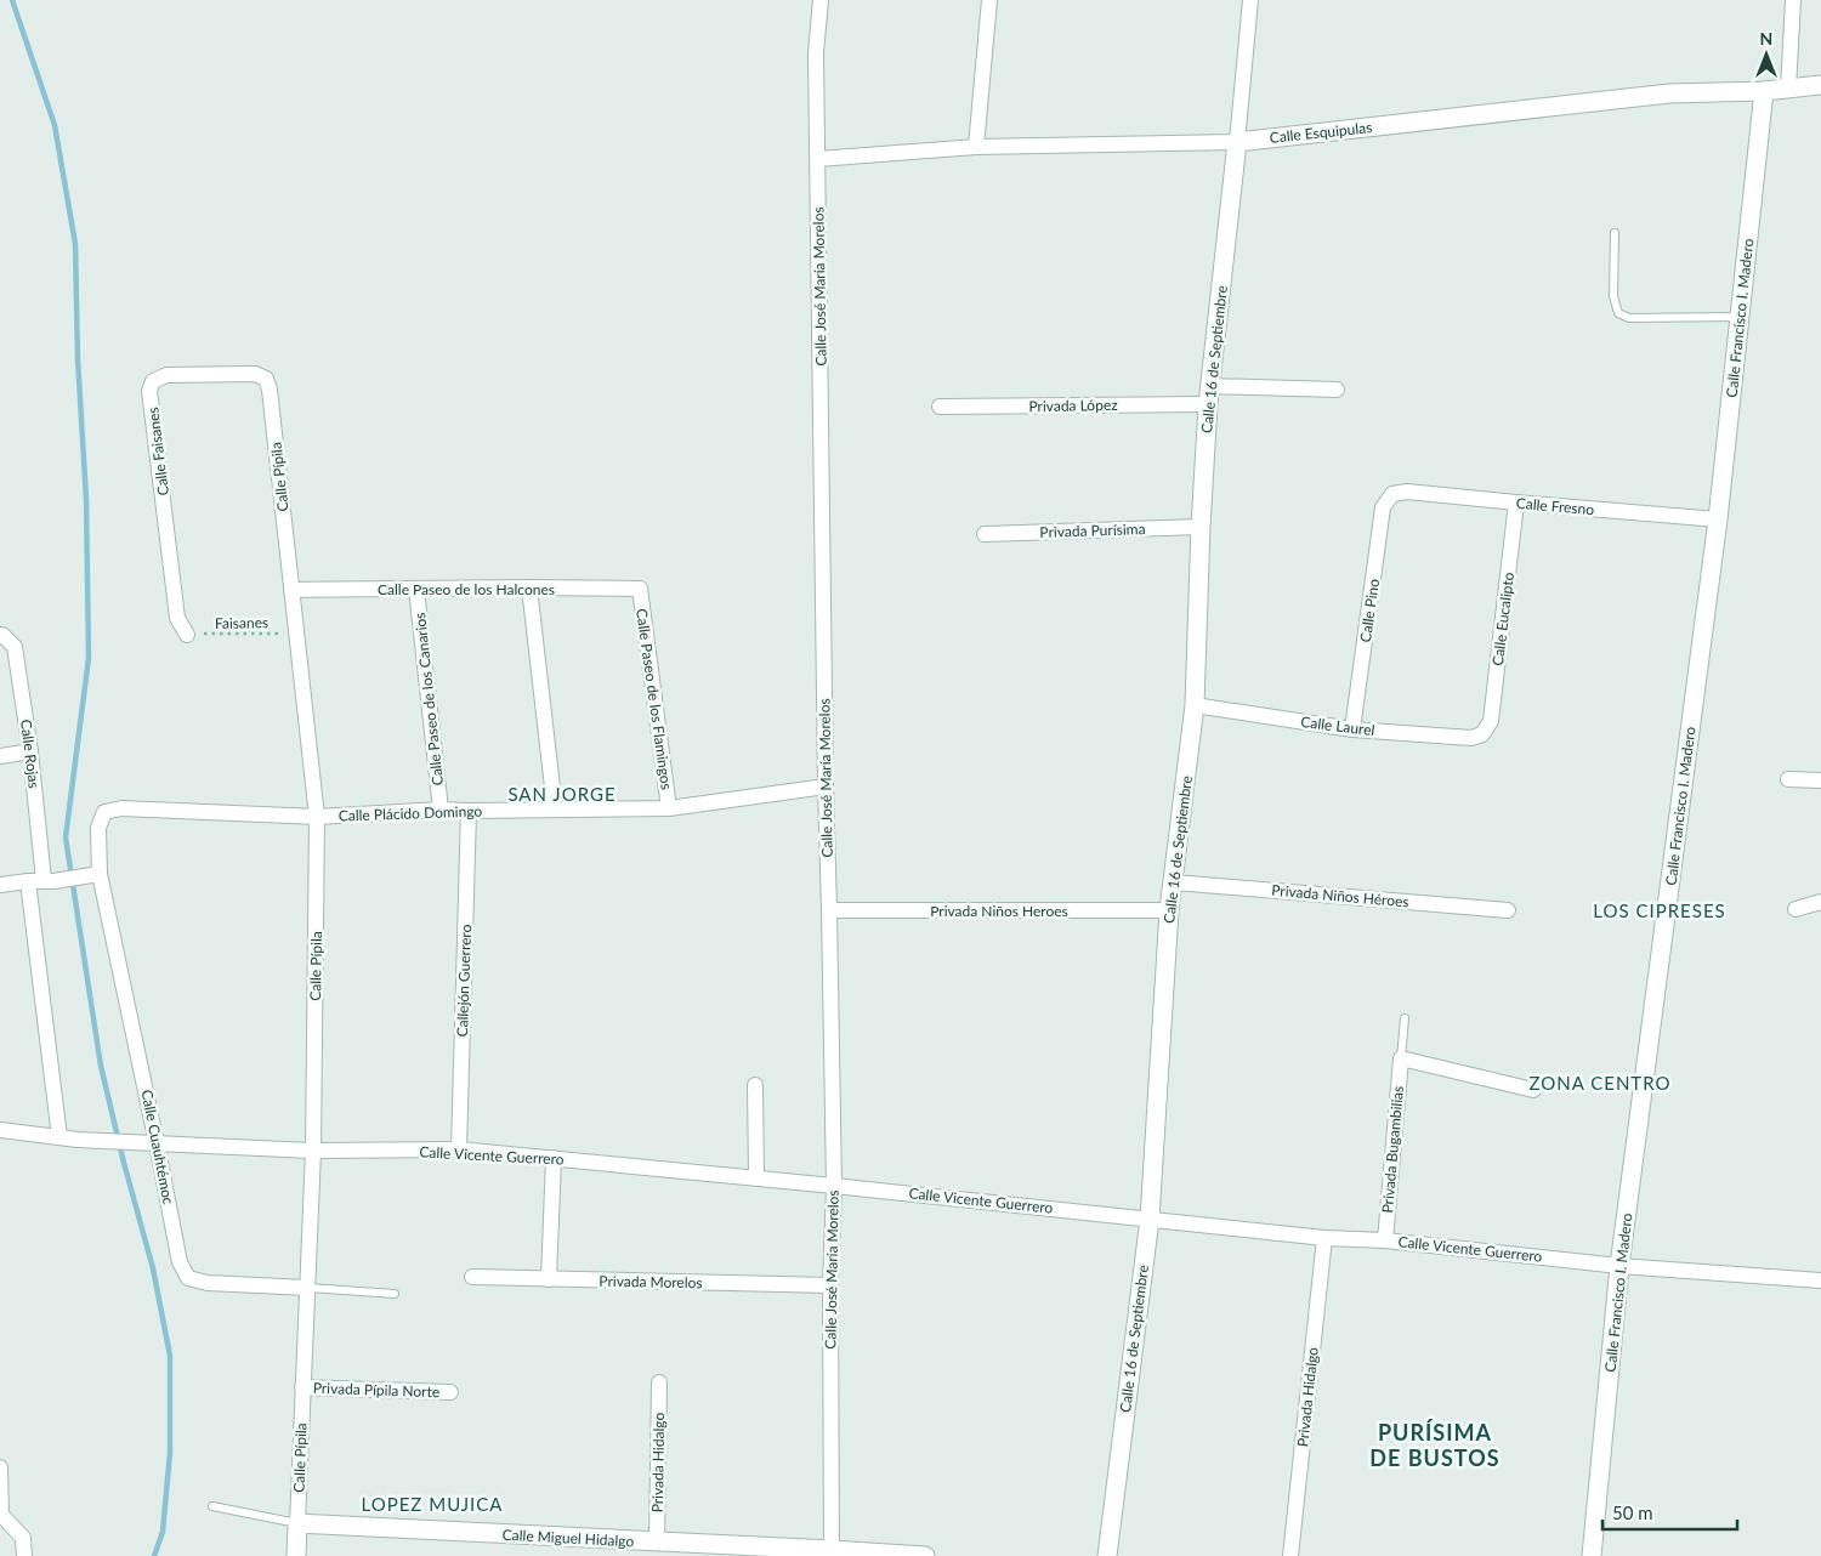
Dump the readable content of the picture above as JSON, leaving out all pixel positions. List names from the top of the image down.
{
  "streets": {
    "street": [
      "Calle Esquipulas",
      "Calle José María Morelos",
      "Calle Francisco I. Madero",
      "Calle 16 de Septiembre",
      "Privada López",
      "Calle Faisanes",
      "Calle Pípila",
      "Calle Fresno",
      "Privada Purísima",
      "Calle Paseo de los Halcones",
      "Calle Pino",
      "Calle Eucalipto",
      "Calle Paseo de los Canarios",
      "Calle Paseo de los Flamingos",
      "Calle Laurel",
      "Calle Rojas",
      "Calle Plácido Domingo",
      "Privada Niños Héroes",
      "Privada Niños Heroes",
      "Callejón Guerrero",
      "Calle Cuauhtémoc",
      "Privada Bugambilias",
      "Calle Vicente Guerrero",
      "Privada Morelos",
      "Privada Pípila Norte",
      "Privada Hidalgo",
      "Calle Miguel Hidalgo"
    ],
    "path": ["Faisanes"]
  },
  "crossings": [
    ["Calle Esquipulas", "Calle José María Morelos"],
    ["Calle Esquipulas", "Calle Francisco I. Madero"],
    ["Calle Esquipulas", "Calle 16 de Septiembre"],
    ["Calle José María Morelos", "Calle Plácido Domingo"],
    ["Calle José María Morelos", "Privada Niños Heroes"],
    ["Calle José María Morelos", "Calle Vicente Guerrero"],
    ["Calle José María Morelos", "Privada Morelos"],
    ["Calle José María Morelos", "Calle Miguel Hidalgo"],
    ["Calle Francisco I. Madero", "Calle Fresno"],
    ["Calle Francisco I. Madero", "Calle Vicente Guerrero"],
    ["Calle 16 de Septiembre", "Privada López"],
    ["Calle 16 de Septiembre", "Privada Purísima"],
    ["Calle 16 de Septiembre", "Calle Laurel"],
    ["Calle 16 de Septiembre", "Privada Niños Héroes"],
    ["Calle 16 de Septiembre", "Privada Niños Heroes"],
    ["Calle 16 de Septiembre", "Calle Vicente Guerrero"],
    ["Calle Faisanes", "Calle Pípila"],
    ["Calle Faisanes", "Faisanes"],
    ["Calle Pípila", "Calle Paseo de los Halcones"],
    ["Calle Pípila", "Faisanes"],
    ["Calle Pípila", "Calle Plácido Domingo"],
    ["Calle Pípila", "Calle Cuauhtémoc"],
    ["Calle Pípila", "Calle Vicente Guerrero"],
    ["Calle Pípila", "Privada Pípila Norte"],
    ["Calle Pípila", "Calle Miguel Hidalgo"],
    ["Calle Fresno", "Calle Pino"],
    ["Calle Fresno", "Calle Eucalipto"],
    ["Calle Paseo de los Halcones", "Calle Paseo de los Canarios"],
    ["Calle Paseo de los Halcones", "Calle Paseo de los Flamingos"],
    ["Calle Pino", "Calle Laurel"],
    ["Calle Eucalipto", "Calle Laurel"],
    ["Calle Paseo de los Canarios", "Calle Plácido Domingo"],
    ["Calle Paseo de los Flamingos", "Calle Plácido Domingo"],
    ["Calle Plácido Domingo", "Callejón Guerrero"],
    ["Calle Plácido Domingo", "Calle Cuauhtémoc"],
    ["Callejón Guerrero", "Calle Vicente Guerrero"],
    ["Calle Cuauhtémoc", "Calle Vicente Guerrero"],
    ["Privada Bugambilias", "Calle Vicente Guerrero"],
    ["Calle Vicente Guerrero", "Privada Hidalgo"],
    ["Privada Hidalgo", "Calle Miguel Hidalgo"]
  ],
  "districts": [
    "SAN JORGE",
    "LOS CIPRESES",
    "ZONA CENTRO",
    "PURÍSIMA DE BUSTOS",
    "LOPEZ MUJICA"
  ],
  "scale_bar": "50 m",
  "north": "top"
}
